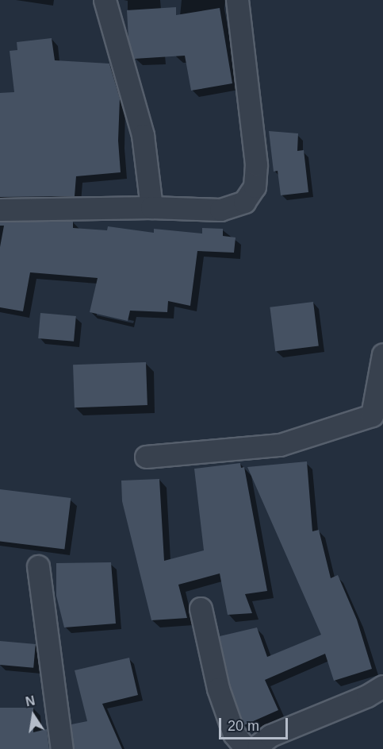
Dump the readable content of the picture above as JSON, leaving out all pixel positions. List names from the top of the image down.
{
  "scale_bar": "20 m",
  "north": "top"
}
